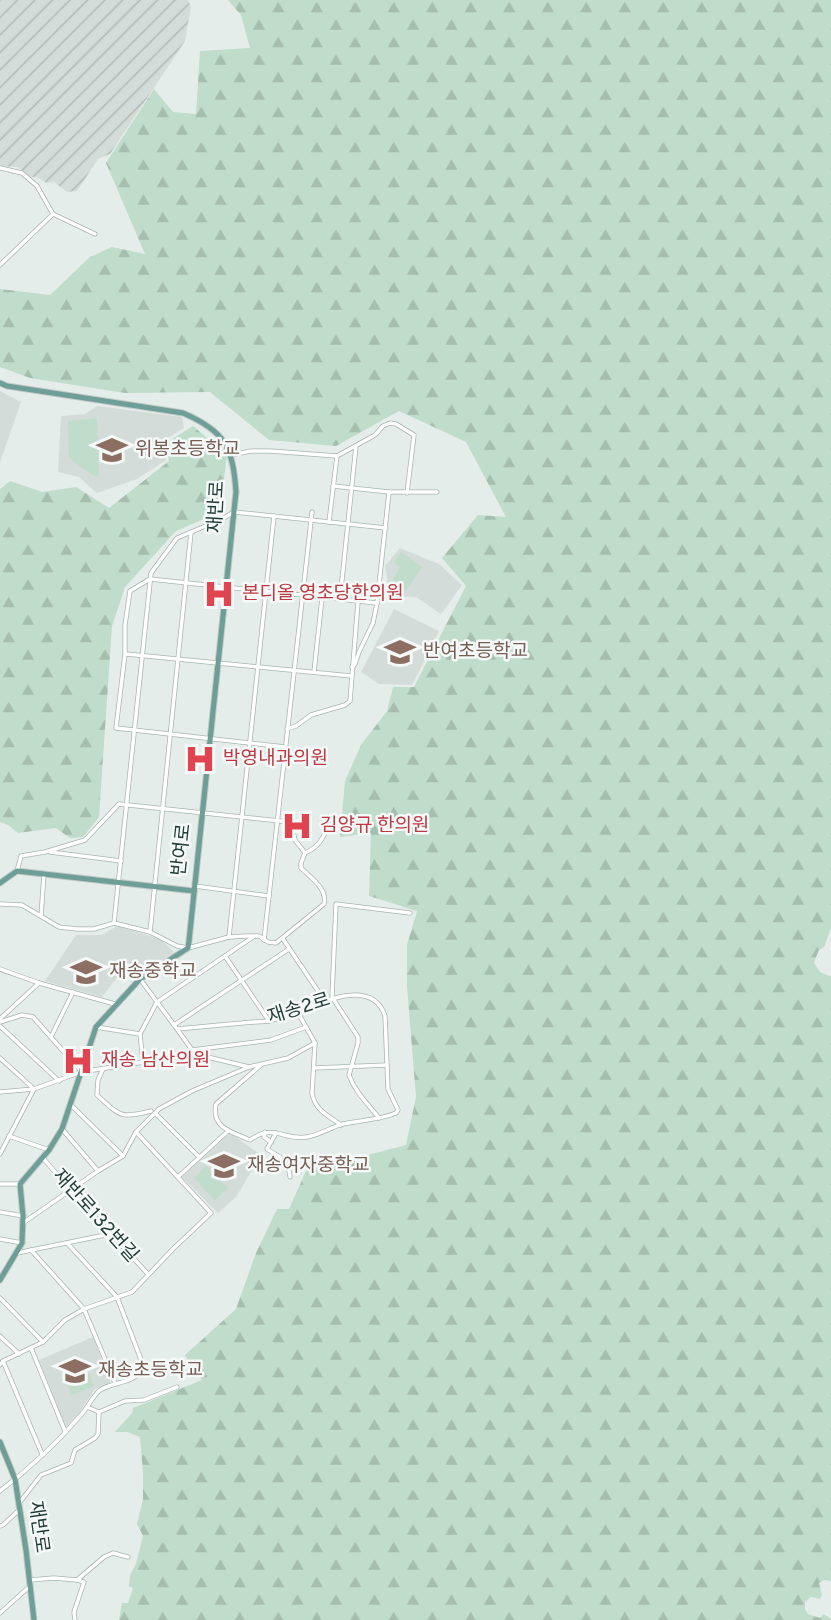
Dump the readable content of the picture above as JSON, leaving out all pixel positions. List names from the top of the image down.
{
  "streets": {
    "main road": ["재반로", "반여로"],
    "street": ["재송2로", "재반로132번길"]
  },
  "crossings": [
    ["재반로", "반여로"]
  ],
  "places": {
    "school or university": [
      "위봉초등학교",
      "반여초등학교",
      "재송중학교",
      "재송여자중학교",
      "재송초등학교"
    ],
    "hospital": [
      "본디올 영초당한의원",
      "박영내과의원",
      "김양규 한의원",
      "재송 남산의원"
    ]
  }
}
